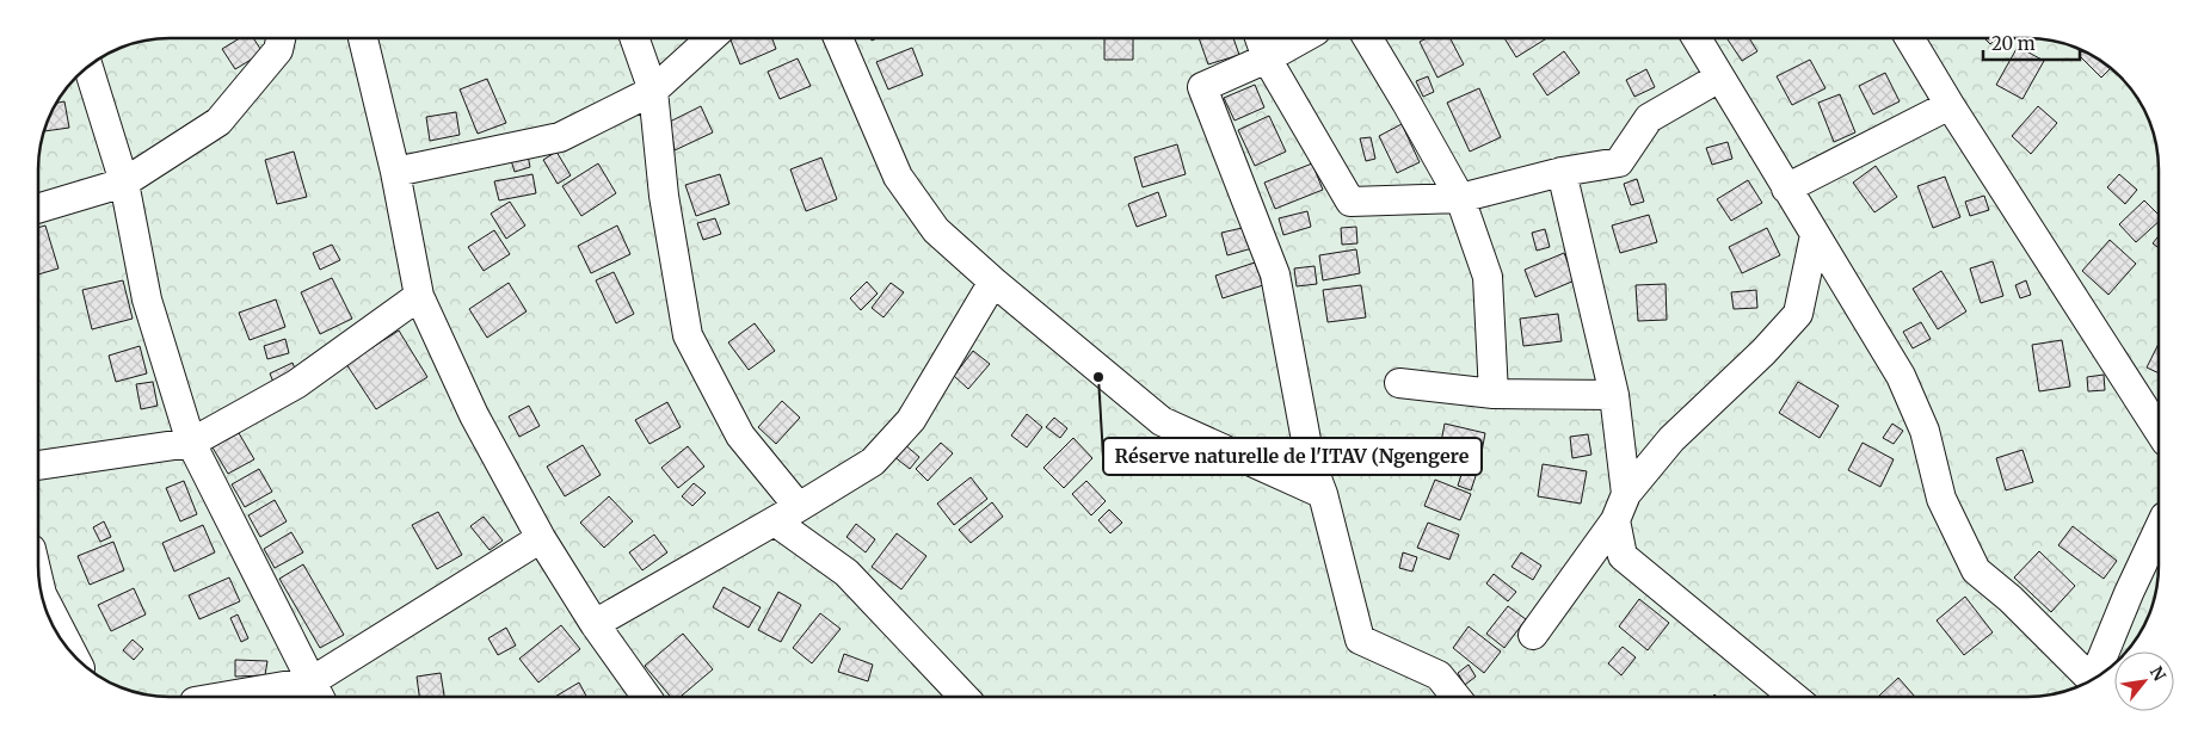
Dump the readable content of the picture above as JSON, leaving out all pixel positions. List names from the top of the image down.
{
  "places": ["Réserve naturelle de l'ITAV (Ngengere"],
  "scale_bar": "20 m",
  "north": "top right"
}
